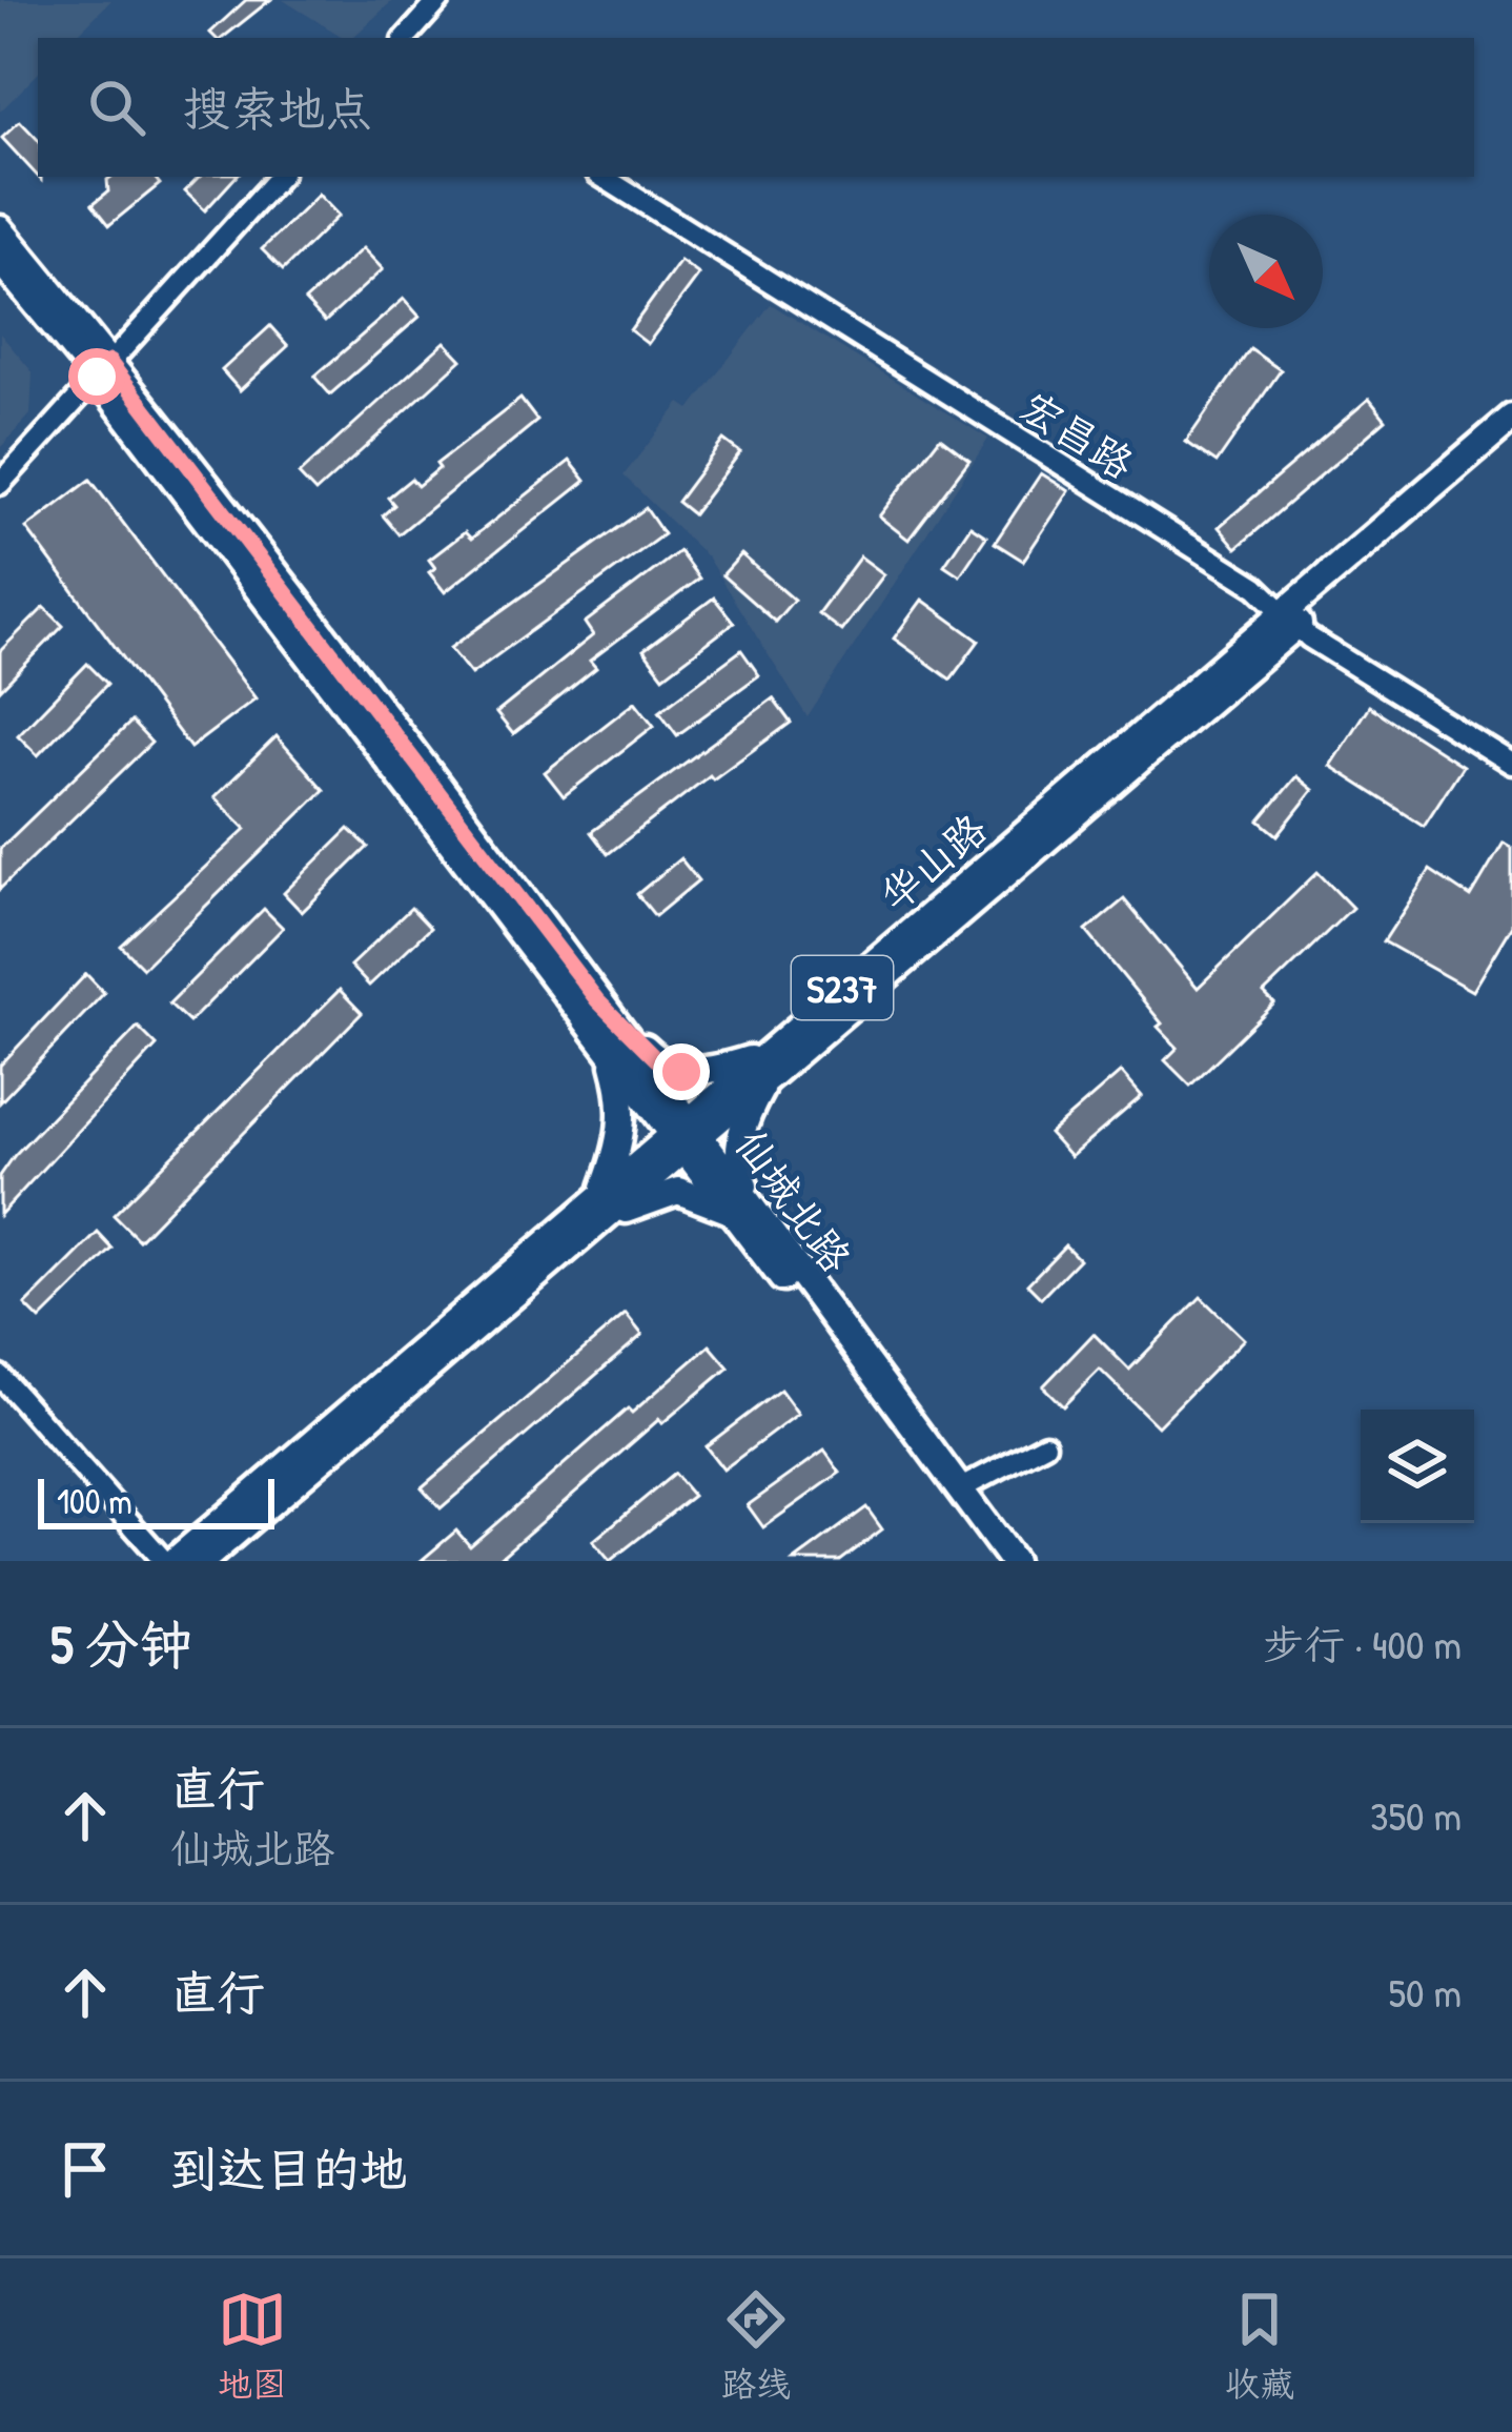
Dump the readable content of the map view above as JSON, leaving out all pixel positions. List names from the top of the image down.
{
  "streets": {
    "main road": ["S237", "仙城北路"],
    "street": ["宏昌路"]
  },
  "crossings": [
    ["宏昌路", "S237"],
    ["S237", "仙城北路"]
  ],
  "scale_bar": "100 m",
  "north": "bottom right",
  "page": {
    "search": "搜索地点",
    "scale": "100 m",
    "heading": ["5 分钟", "步行 · 400 m"],
    "list": [
      ["直行", "仙城北路", "350 m"],
      ["直行", "50 m"],
      "到达目的地"
    ],
    "nav": ["地图", "路线", "收藏"]
  }
}
